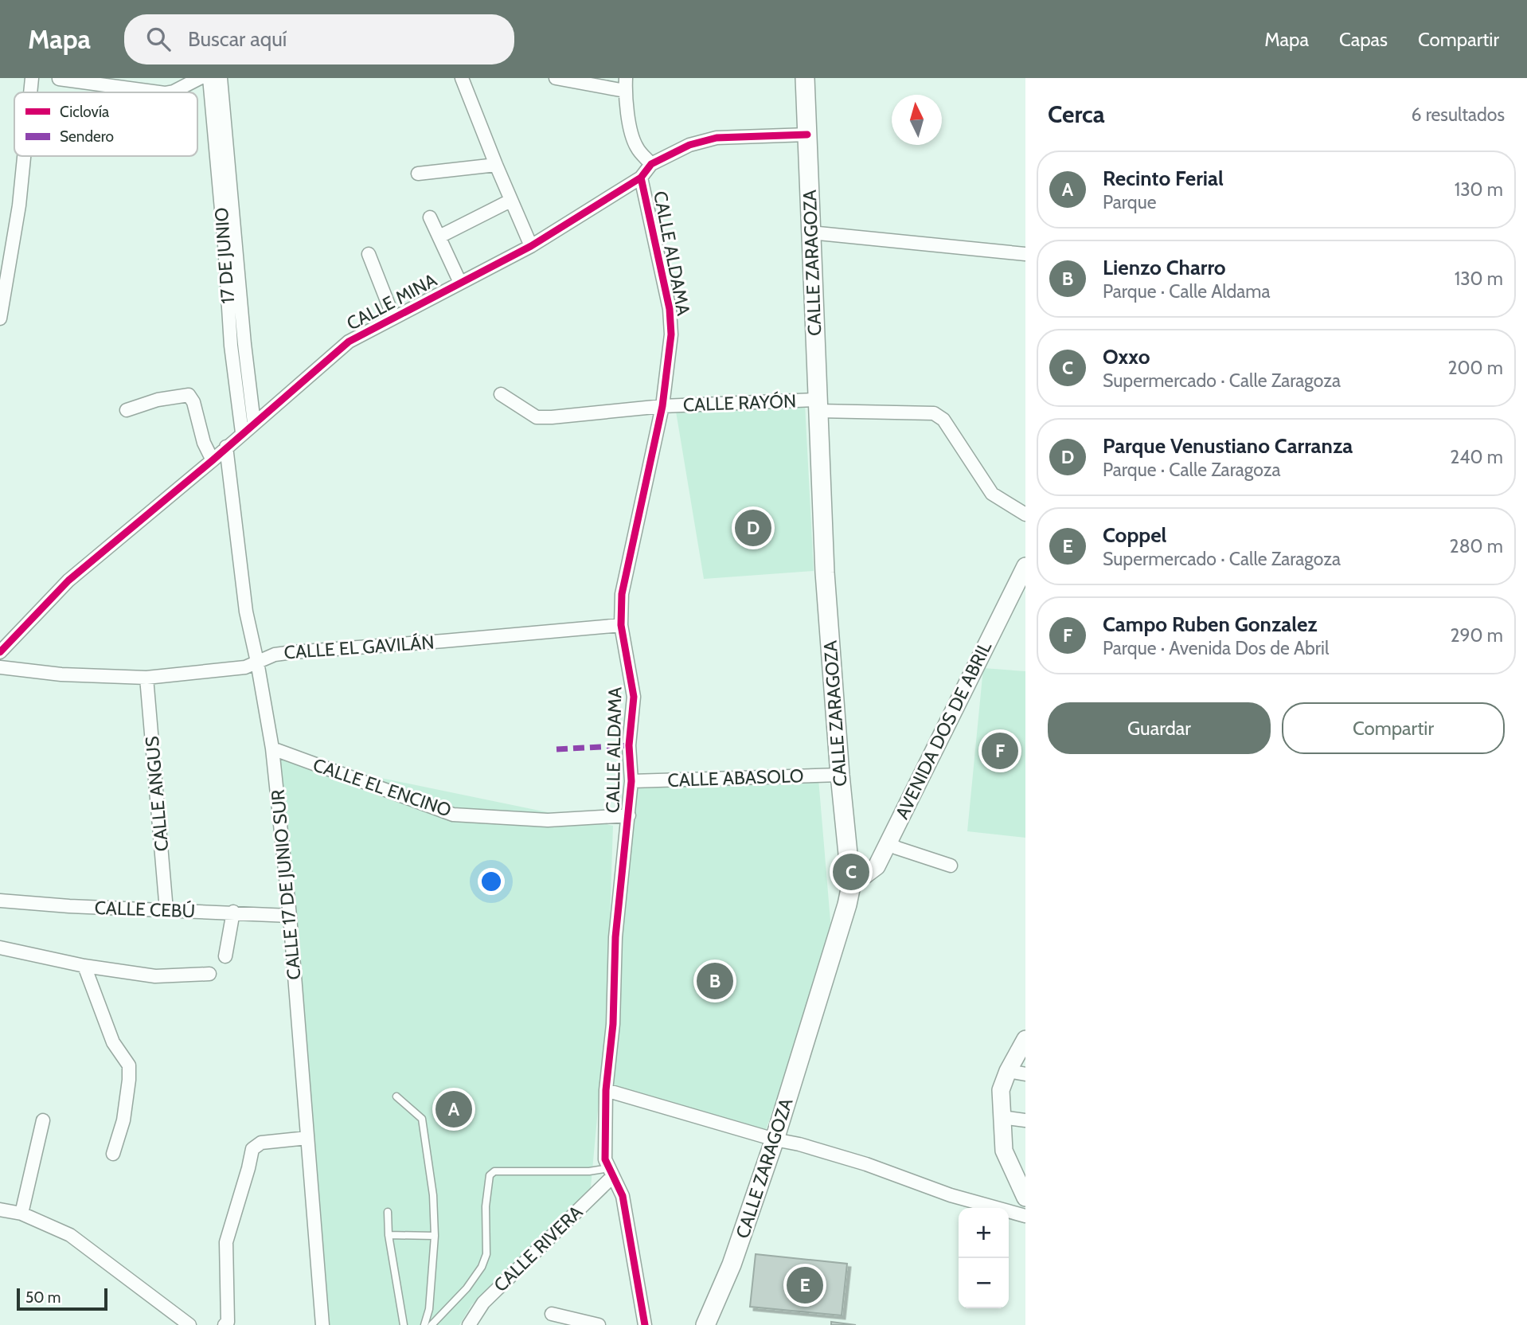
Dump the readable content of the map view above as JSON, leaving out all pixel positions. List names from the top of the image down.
{
  "streets": {
    "main road": ["CALLE ZARAGOZA"],
    "street": [
      "CALLE ALDAMA",
      "17 DE JUNIO",
      "CALLE MINA",
      "CALLE RAYÓN",
      "CALLE EL GAVILÁN",
      "AVENIDA DOS DE ABRIL",
      "CALLE ABASOLO",
      "CALLE EL ENCINO",
      "CALLE ANGUS",
      "CALLE 17 DE JUNIO SUR",
      "CALLE CEBÚ",
      "CALLE RIVERA"
    ]
  },
  "crossings": [
    ["CALLE ALDAMA", "CALLE MINA"],
    ["CALLE ALDAMA", "CALLE RAYÓN"],
    ["CALLE ALDAMA", "CALLE EL GAVILÁN"],
    ["CALLE ALDAMA", "CALLE ABASOLO"],
    ["CALLE ALDAMA", "CALLE EL ENCINO"],
    ["CALLE ALDAMA", "CALLE RIVERA"],
    ["17 DE JUNIO", "CALLE MINA"],
    ["CALLE ZARAGOZA", "CALLE MINA"],
    ["CALLE ZARAGOZA", "CALLE RAYÓN"],
    ["CALLE ZARAGOZA", "AVENIDA DOS DE ABRIL"],
    ["CALLE ZARAGOZA", "CALLE ABASOLO"],
    ["CALLE MINA", "CALLE 17 DE JUNIO SUR"],
    ["CALLE EL GAVILÁN", "CALLE ANGUS"],
    ["CALLE EL GAVILÁN", "CALLE 17 DE JUNIO SUR"],
    ["CALLE EL ENCINO", "CALLE 17 DE JUNIO SUR"],
    ["CALLE ANGUS", "CALLE CEBÚ"],
    ["CALLE 17 DE JUNIO SUR", "CALLE CEBÚ"]
  ],
  "legend": ["Ciclovía", "Sendero"],
  "scale_bar": "50 m",
  "north": "top",
  "page": {
    "header": "Mapa",
    "search": "Buscar aquí",
    "nav": ["Mapa", "Capas", "Compartir"],
    "heading": ["Cerca", "6 resultados"],
    "list": [
      {
        "mark": "A",
        "name": "Recinto Ferial",
        "note": "Parque",
        "value": "130 m"
      },
      {
        "mark": "B",
        "name": "Lienzo Charro",
        "note": "Parque · Calle Aldama",
        "value": "130 m"
      },
      {
        "mark": "C",
        "name": "Oxxo",
        "note": "Supermercado · Calle Zaragoza",
        "value": "200 m"
      },
      {
        "mark": "D",
        "name": "Parque Venustiano Carranza",
        "note": "Parque · Calle Zaragoza",
        "value": "240 m"
      },
      {
        "mark": "E",
        "name": "Coppel",
        "note": "Supermercado · Calle Zaragoza",
        "value": "280 m"
      },
      {
        "mark": "F",
        "name": "Campo Ruben Gonzalez",
        "note": "Parque · Avenida Dos de Abril",
        "value": "290 m"
      }
    ],
    "pins": [
      "D",
      "F",
      "C",
      "B",
      "A",
      "E"
    ],
    "buttons": ["Guardar", "Compartir"],
    "map_buttons": ["+", "−"],
    "scale": "50 m"
  }
}
